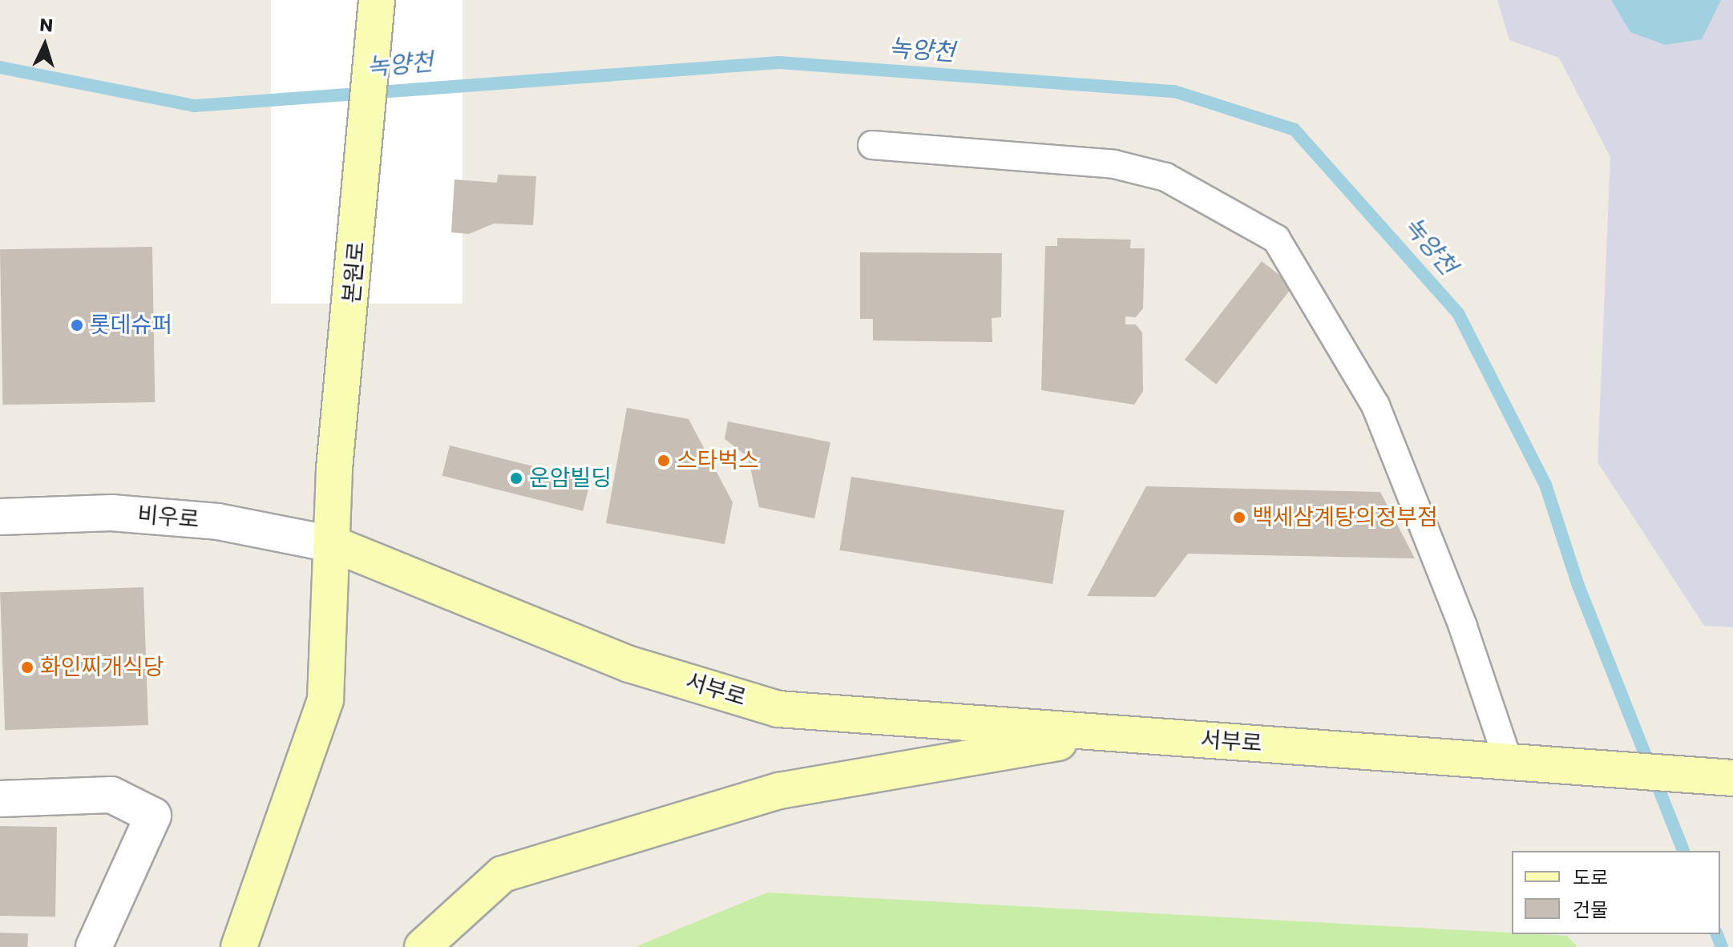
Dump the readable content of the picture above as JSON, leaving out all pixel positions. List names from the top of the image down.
{
  "streets": {
    "street": ["본원로", "비우로", "서부로"]
  },
  "crossings": [
    ["본원로", "비우로"],
    ["본원로", "서부로"],
    ["비우로", "서부로"]
  ],
  "water": ["녹양천"],
  "places": [
    "롯데슈퍼",
    "스타벅스",
    "운암빌딩",
    "백세삼계탕의정부점",
    "화인찌개식당"
  ],
  "legend": ["도로", "건물"],
  "north": "top"
}
